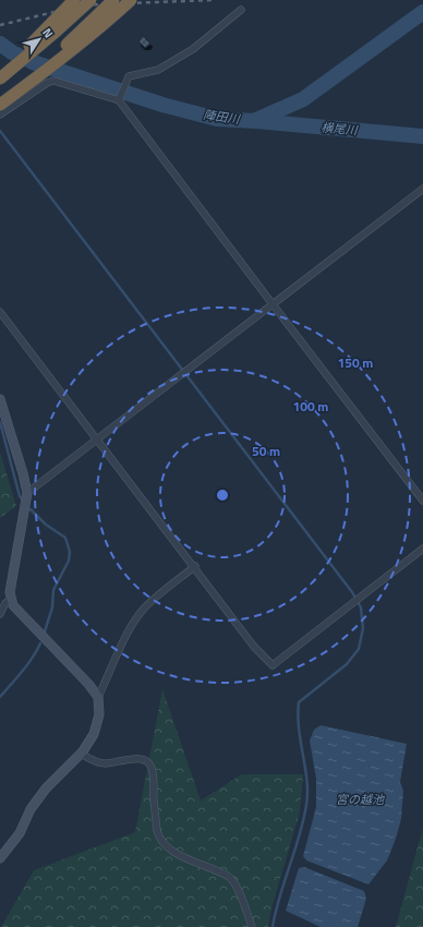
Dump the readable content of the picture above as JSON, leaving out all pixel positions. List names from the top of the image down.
{
  "water": ["陣田川", "横尾川", "宮の越池"],
  "north": "top right",
  "rings": ["150 m", "100 m", "50 m"]
}
